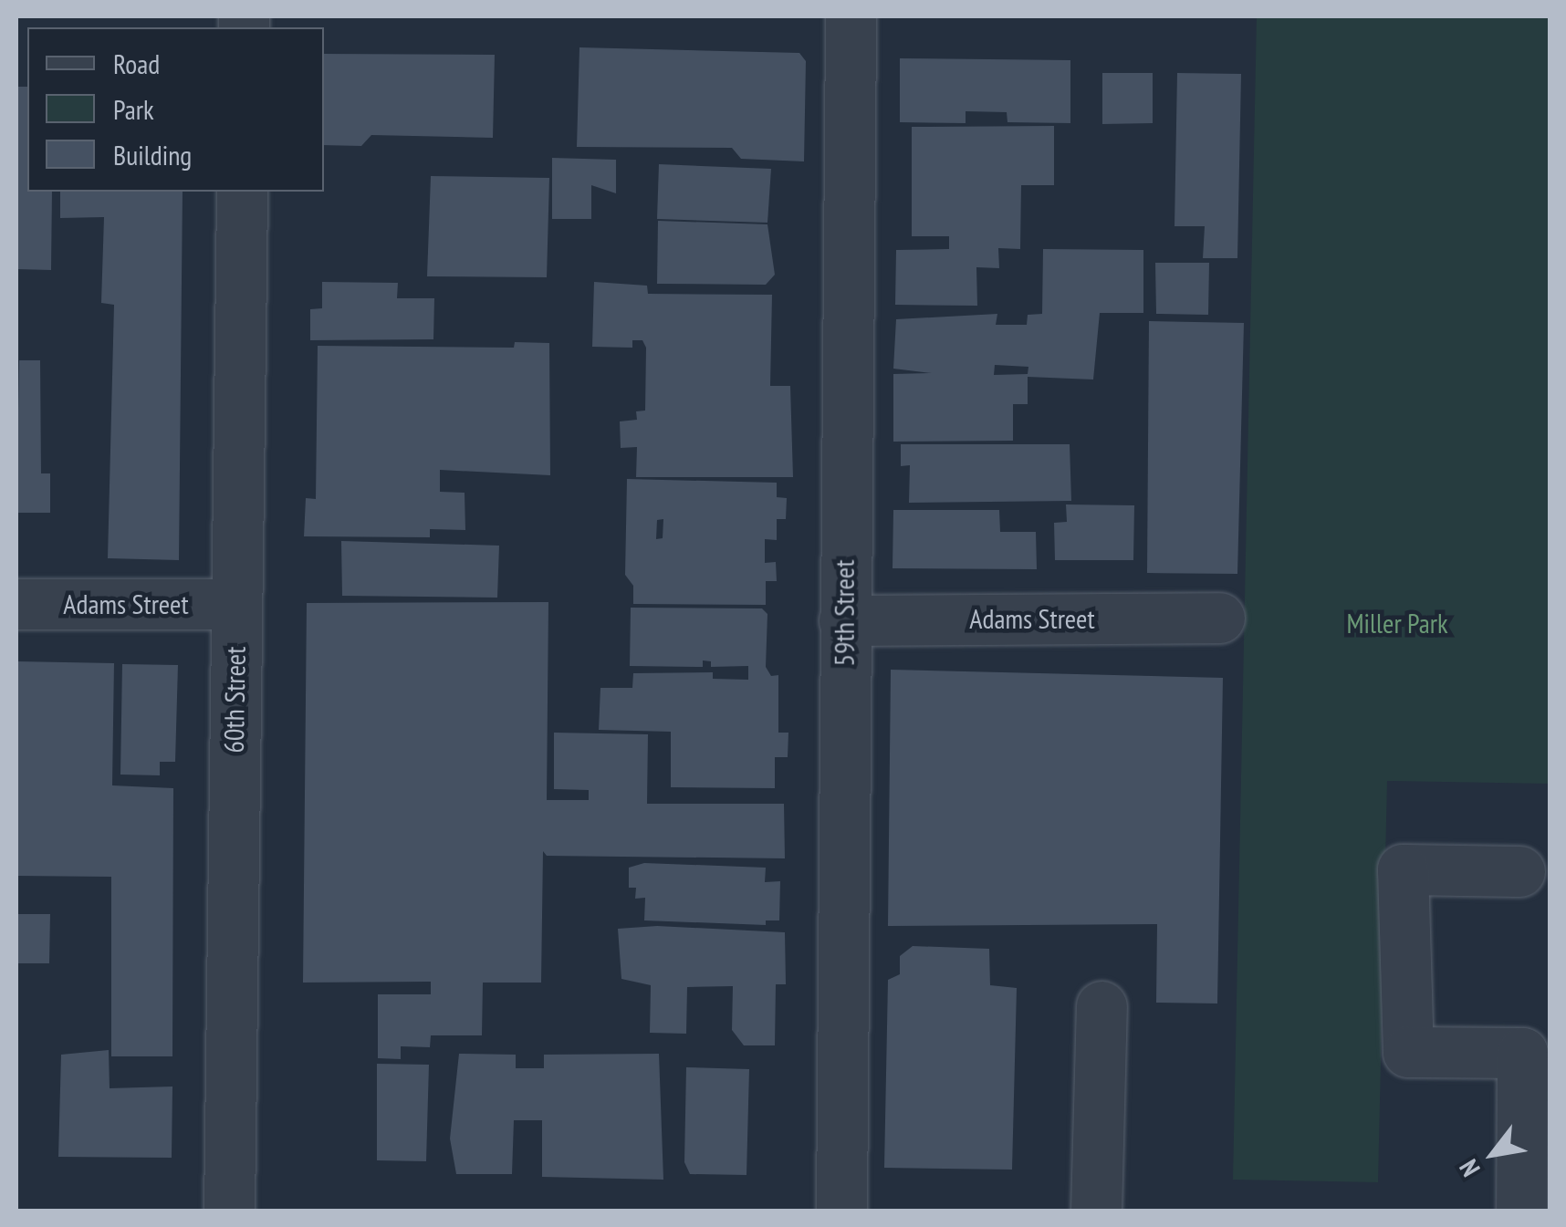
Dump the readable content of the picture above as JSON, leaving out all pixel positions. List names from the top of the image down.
{
  "streets": {
    "street": ["Adams Street", "59th Street", "60th Street"]
  },
  "crossings": [
    ["Adams Street", "59th Street"],
    ["Adams Street", "60th Street"]
  ],
  "parks": ["Miller Park"],
  "legend": ["Road", "Park", "Building"],
  "north": "bottom left"
}
